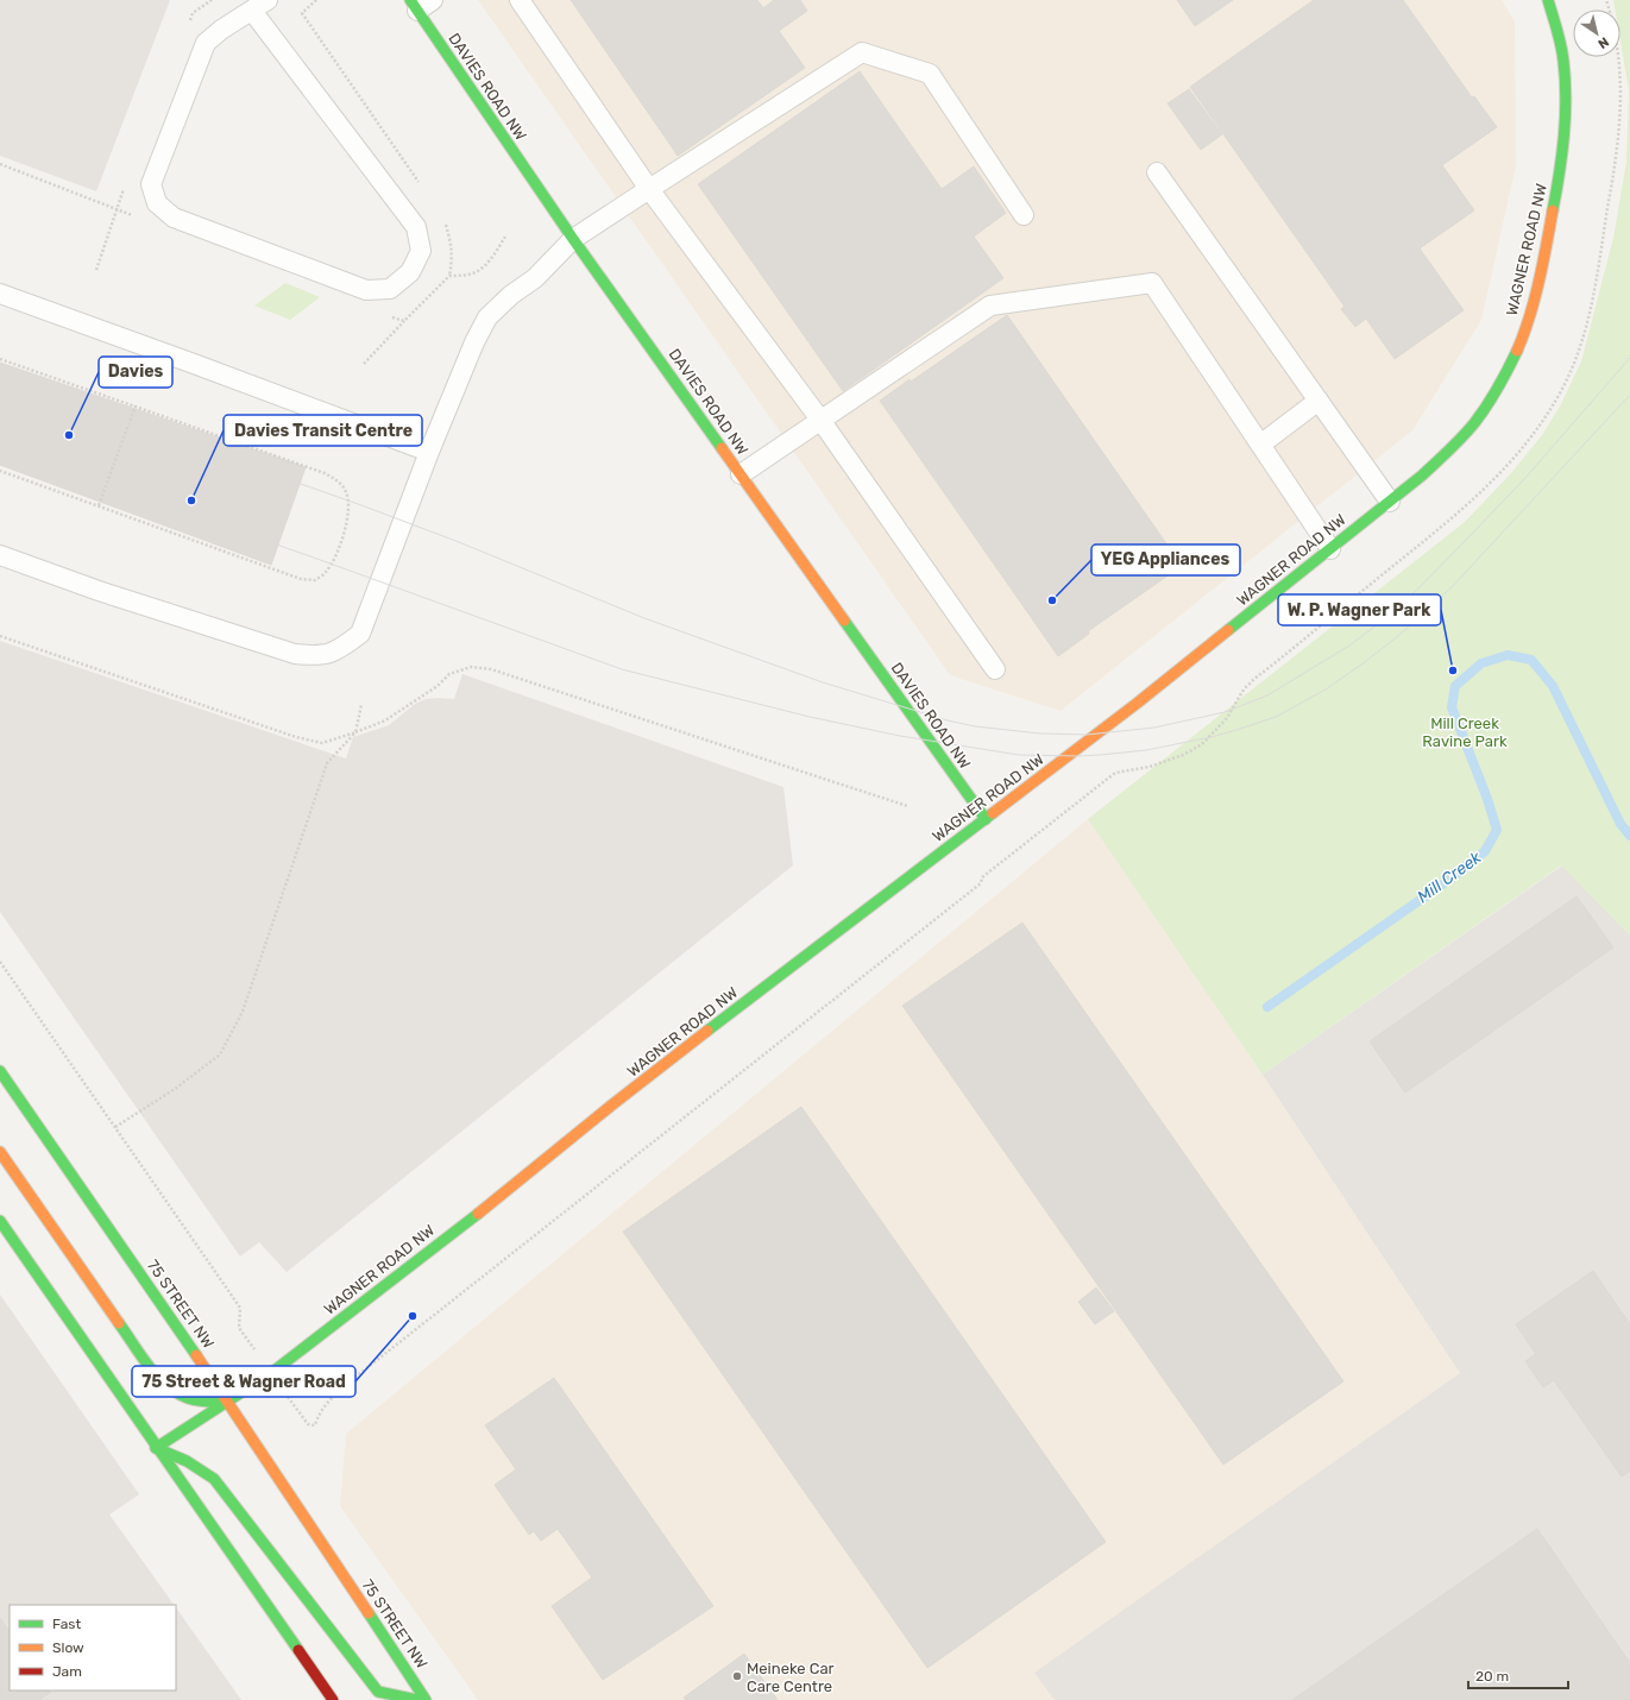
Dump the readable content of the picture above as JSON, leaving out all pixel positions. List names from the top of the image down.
{
  "streets": {
    "street": ["DAVIES ROAD NW", "WAGNER ROAD NW", "75 STREET NW"]
  },
  "crossings": [
    ["DAVIES ROAD NW", "WAGNER ROAD NW"],
    ["WAGNER ROAD NW", "75 STREET NW"]
  ],
  "water": ["Mill Creek"],
  "parks": ["Mill Creek Ravine Park"],
  "places": [
    "Davies",
    "Davies Transit Centre",
    "YEG Appliances",
    "W. P. Wagner Park",
    "75 Street & Wagner Road",
    "Meineke Car Care Centre"
  ],
  "legend": ["Fast", "Slow", "Jam"],
  "scale_bar": "20 m",
  "north": "bottom right"
}
